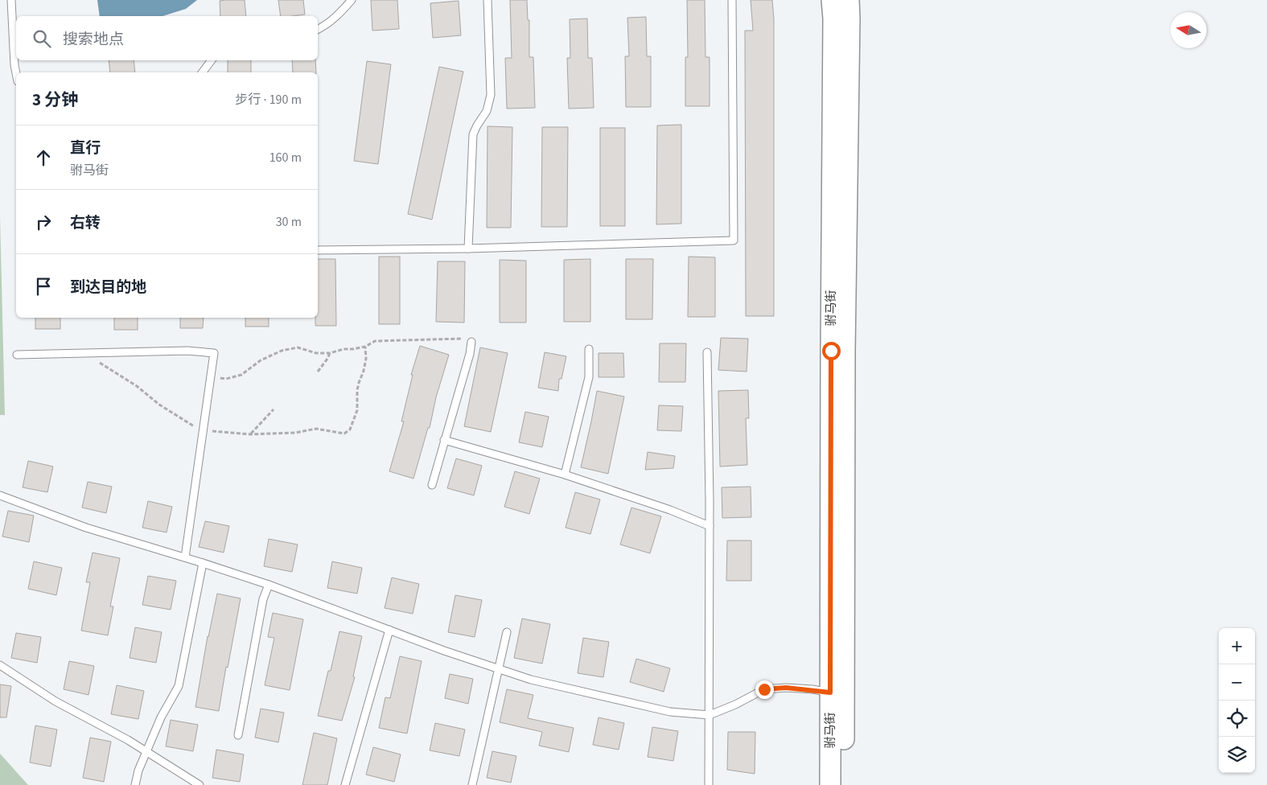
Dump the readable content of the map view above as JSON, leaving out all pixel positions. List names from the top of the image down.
{
  "streets": {
    "main road": ["驸马街"]
  },
  "north": "left",
  "page": {
    "search": "搜索地点",
    "heading": ["3 分钟", "步行 · 190 m"],
    "list": [
      ["直行", "驸马街", "160 m"],
      ["右转", "30 m"],
      "到达目的地"
    ],
    "map_buttons": ["+", "−"]
  }
}
